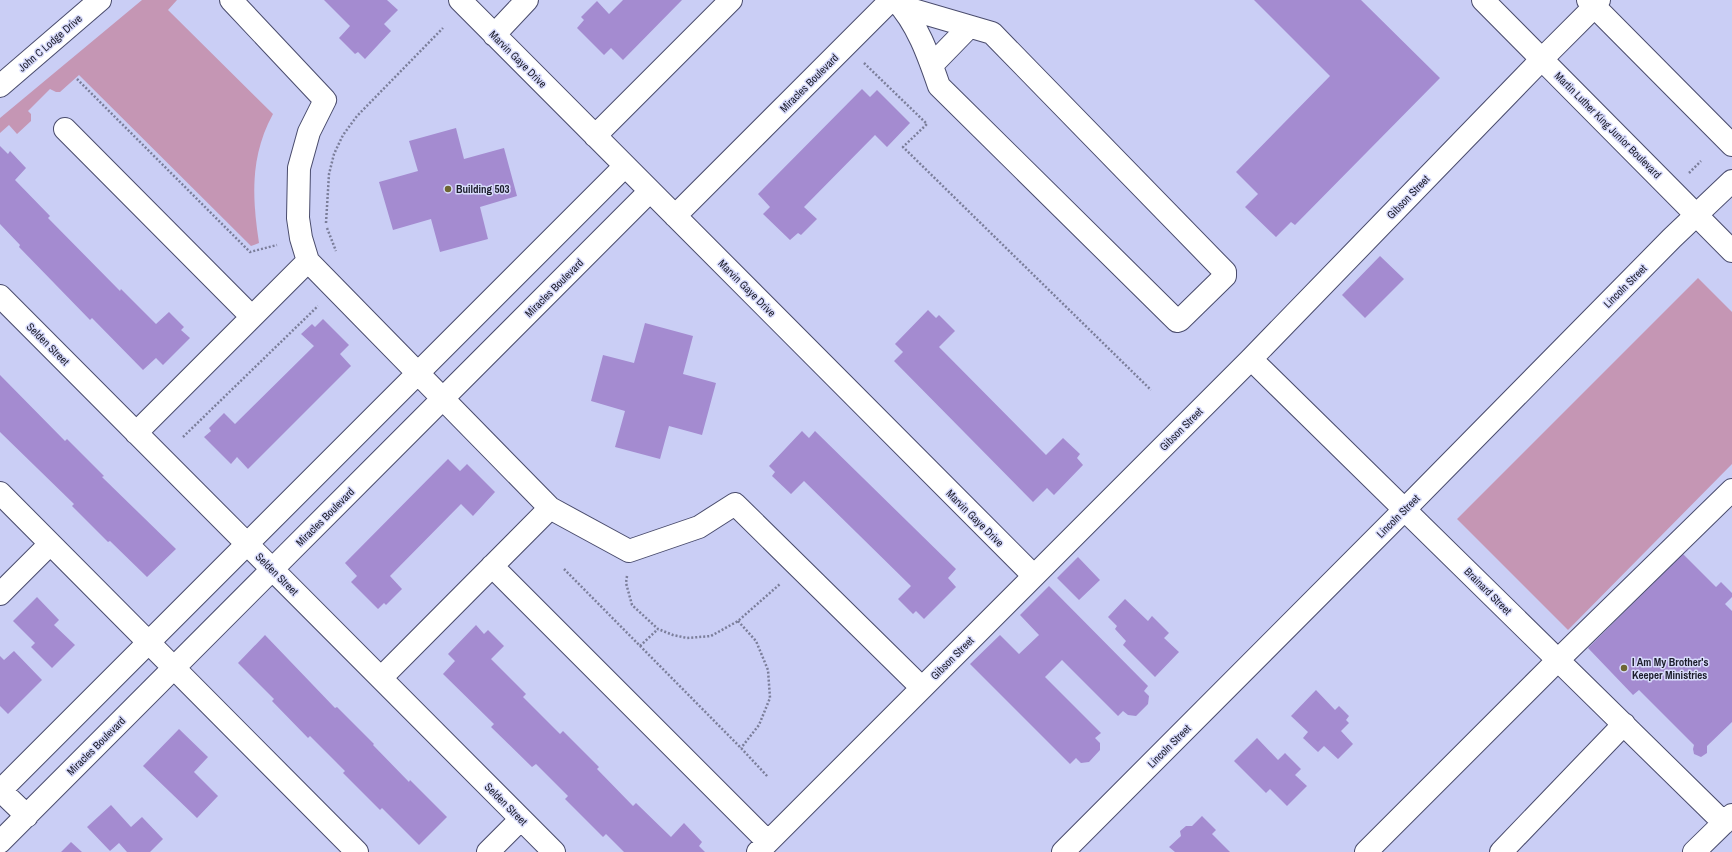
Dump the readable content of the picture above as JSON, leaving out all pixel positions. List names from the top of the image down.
{
  "streets": {
    "street": [
      "John C Lodge Drive",
      "Marvin Gaye Drive",
      "Miracles Boulevard",
      "Martin Luther King Junior Boulevard",
      "Gibson Street",
      "Lincoln Street",
      "Selden Street",
      "Brainard Street"
    ]
  },
  "crossings": [
    ["Marvin Gaye Drive", "Miracles Boulevard"],
    ["Marvin Gaye Drive", "Gibson Street"],
    ["Miracles Boulevard", "Selden Street"],
    ["Martin Luther King Junior Boulevard", "Gibson Street"],
    ["Martin Luther King Junior Boulevard", "Lincoln Street"],
    ["Gibson Street", "Brainard Street"],
    ["Lincoln Street", "Brainard Street"]
  ],
  "places": ["Building 503", "I Am My Brother's Keeper Ministries"]
}
